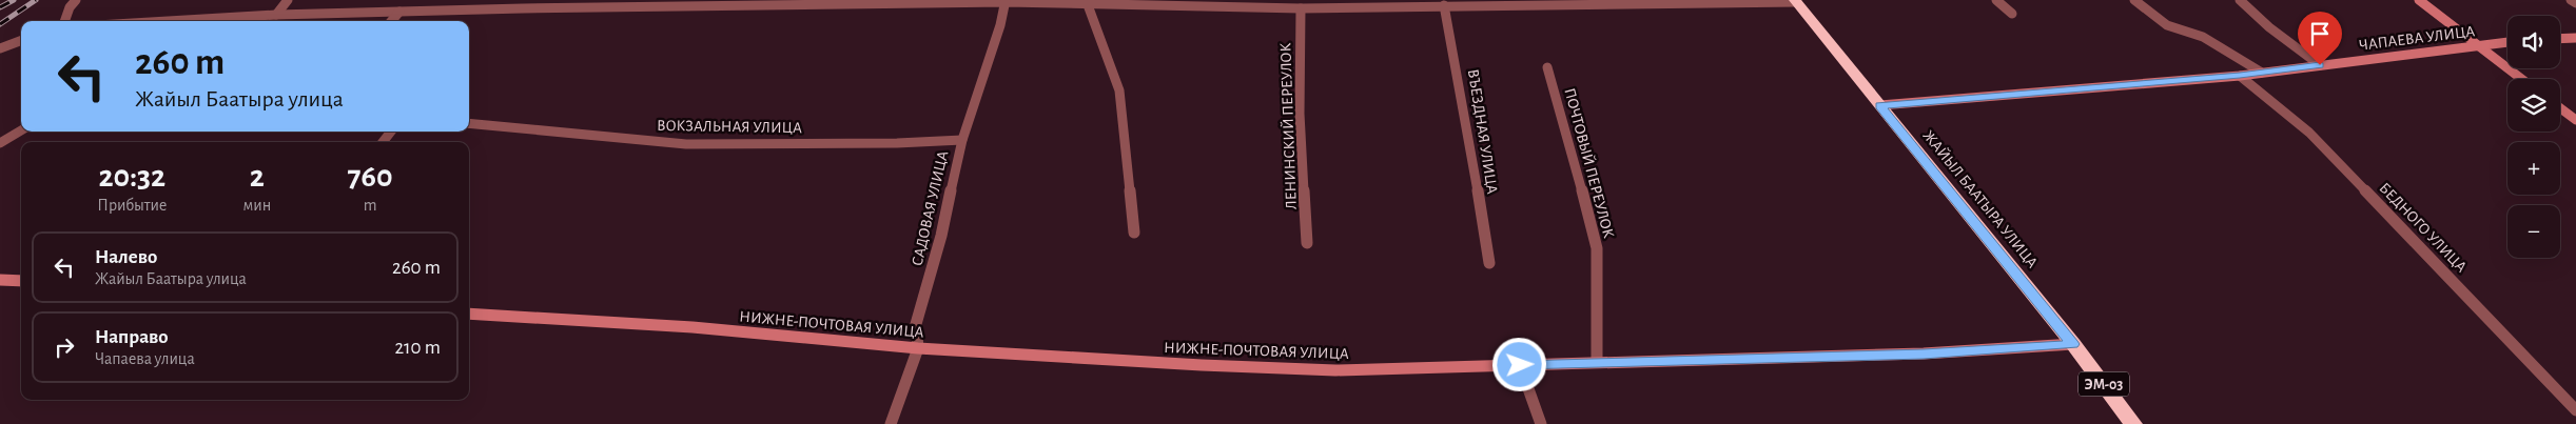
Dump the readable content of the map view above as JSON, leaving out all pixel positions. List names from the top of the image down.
{
  "streets": {
    "highway": ["ЖАЙЫЛ БААТЫРА УЛИЦА", "ЭМ-03"],
    "street": [
      "ЧАПАЕВА УЛИЦА",
      "ВОКЗАЛЬНАЯ УЛИЦА",
      "ЛЕНИНСКИЙ ПЕРЕУЛОК",
      "ВЪЕЗДНАЯ УЛИЦА",
      "ПОЧТОВЫЙ ПЕРЕУЛОК",
      "САДОВАЯ УЛИЦА",
      "БЕДНОГО УЛИЦА",
      "НИЖНЕ-ПОЧТОВАЯ УЛИЦА"
    ]
  },
  "crossings": [
    ["ЧАПАЕВА УЛИЦА", "ЖАЙЫЛ БААТЫРА УЛИЦА"],
    ["ЧАПАЕВА УЛИЦА", "БЕДНОГО УЛИЦА"],
    ["ВОКЗАЛЬНАЯ УЛИЦА", "САДОВАЯ УЛИЦА"],
    ["ПОЧТОВЫЙ ПЕРЕУЛОК", "НИЖНЕ-ПОЧТОВАЯ УЛИЦА"],
    ["ЖАЙЫЛ БААТЫРА УЛИЦА", "НИЖНЕ-ПОЧТОВАЯ УЛИЦА"],
    ["САДОВАЯ УЛИЦА", "НИЖНЕ-ПОЧТОВАЯ УЛИЦА"]
  ],
  "page": {
    "map_buttons": ["+", "−"],
    "turn": ["260 m", "Жайыл Баатыра улица"],
    "eta": [
      "20:32",
      "Прибытие",
      "2",
      "мин",
      "760",
      "m"
    ],
    "list": [
      {
        "name": "Налево",
        "note": "Жайыл Баатыра улица",
        "value": "260 m"
      },
      {
        "name": "Направо",
        "note": "Чапаева улица",
        "value": "210 m"
      }
    ]
  }
}
